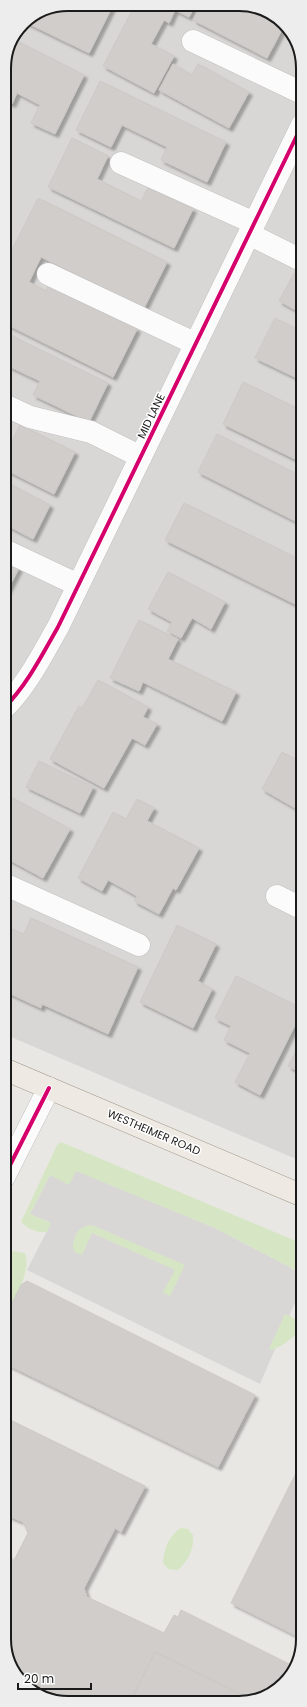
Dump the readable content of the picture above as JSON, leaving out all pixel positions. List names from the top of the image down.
{
  "streets": {
    "main road": ["WESTHEIMER ROAD"],
    "street": ["MID LANE"]
  },
  "scale_bar": "20 m"
}
